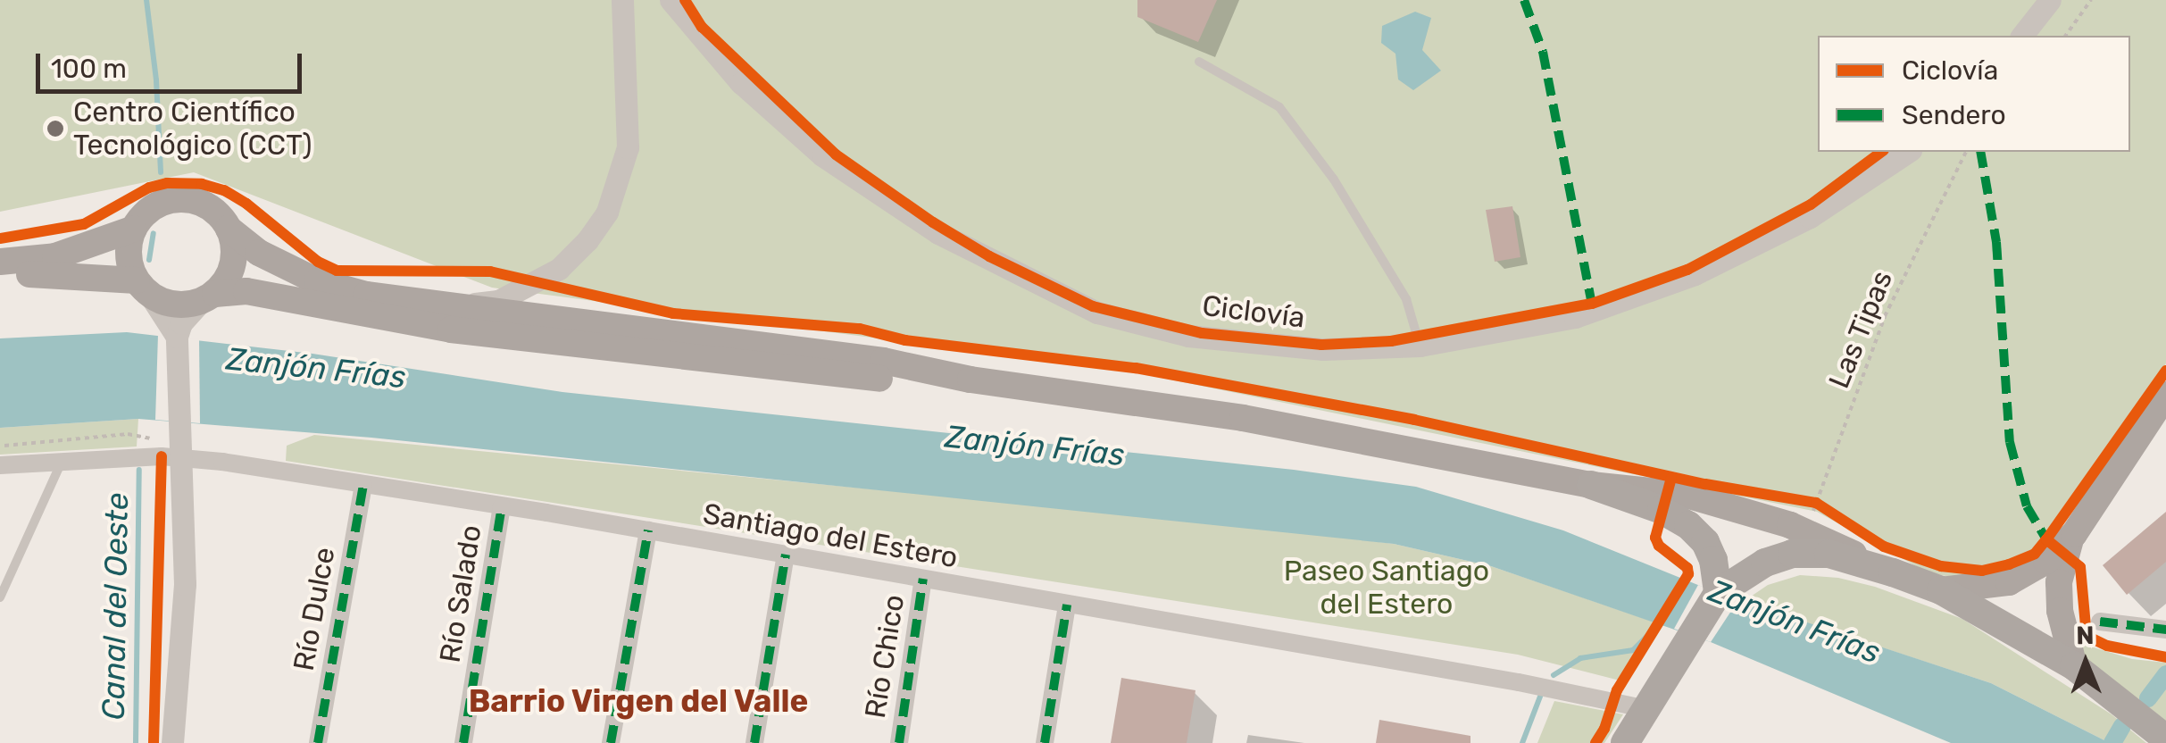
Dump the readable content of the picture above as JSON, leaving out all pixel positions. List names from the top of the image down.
{
  "streets": {
    "street": [
      "Santiago del Estero",
      "Río Salado",
      "Río Dulce",
      "Río Chico"
    ],
    "path": ["Las Tipas"],
    "cycle path": ["Ciclovía"]
  },
  "crossings": [
    ["Santiago del Estero", "Río Salado"],
    ["Santiago del Estero", "Río Dulce"],
    ["Santiago del Estero", "Río Chico"]
  ],
  "districts": ["Barrio Virgen del Valle"],
  "water": ["Zanjón Frías", "Canal del Oeste"],
  "parks": ["Paseo Santiago del Estero"],
  "places": ["Centro Científico Tecnológico (CCT)"],
  "legend": ["Ciclovía", "Sendero"],
  "scale_bar": "100 m",
  "north": "top"
}
